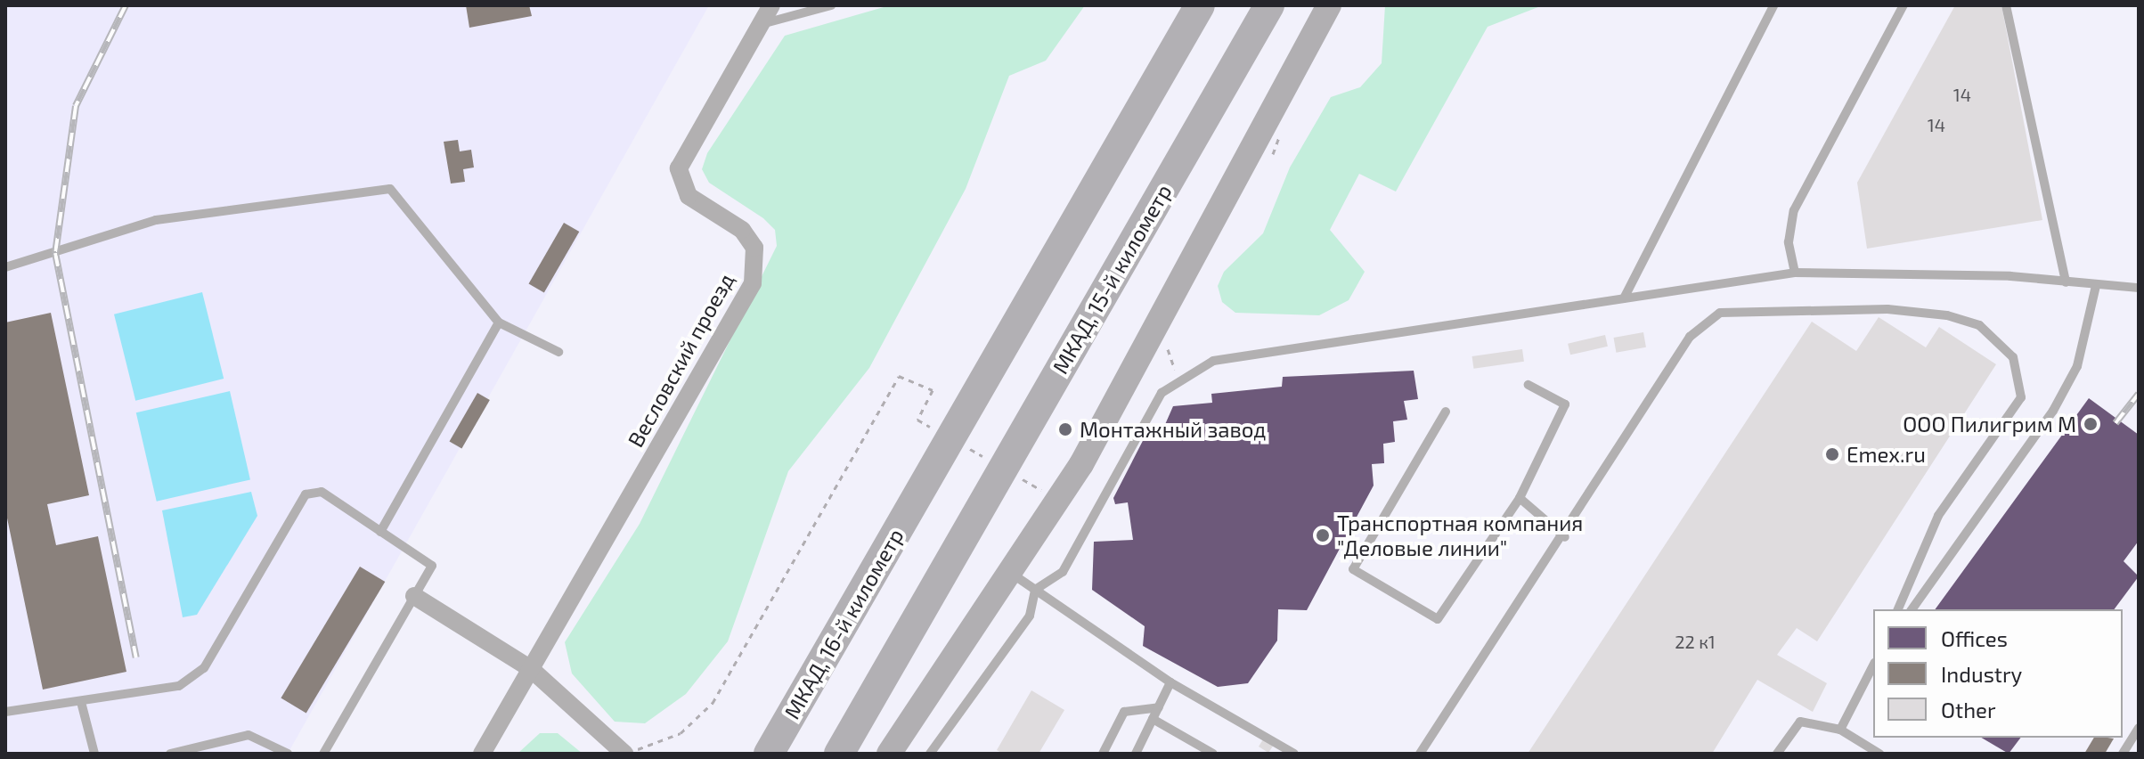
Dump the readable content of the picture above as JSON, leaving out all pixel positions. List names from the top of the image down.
{
  "streets": {
    "highway": ["МКАД, 15-й километр", "МКАД, 16-й километр"],
    "street": ["Весловский проезд"]
  },
  "places": [
    "ООО Пилигрим М",
    "Монтажный завод",
    "Emex.ru",
    "Транспортная компания \"Деловые линии\""
  ],
  "house_numbers": ["14", "14", "22 к1"],
  "legend": ["Offices", "Industry", "Other"]
}
